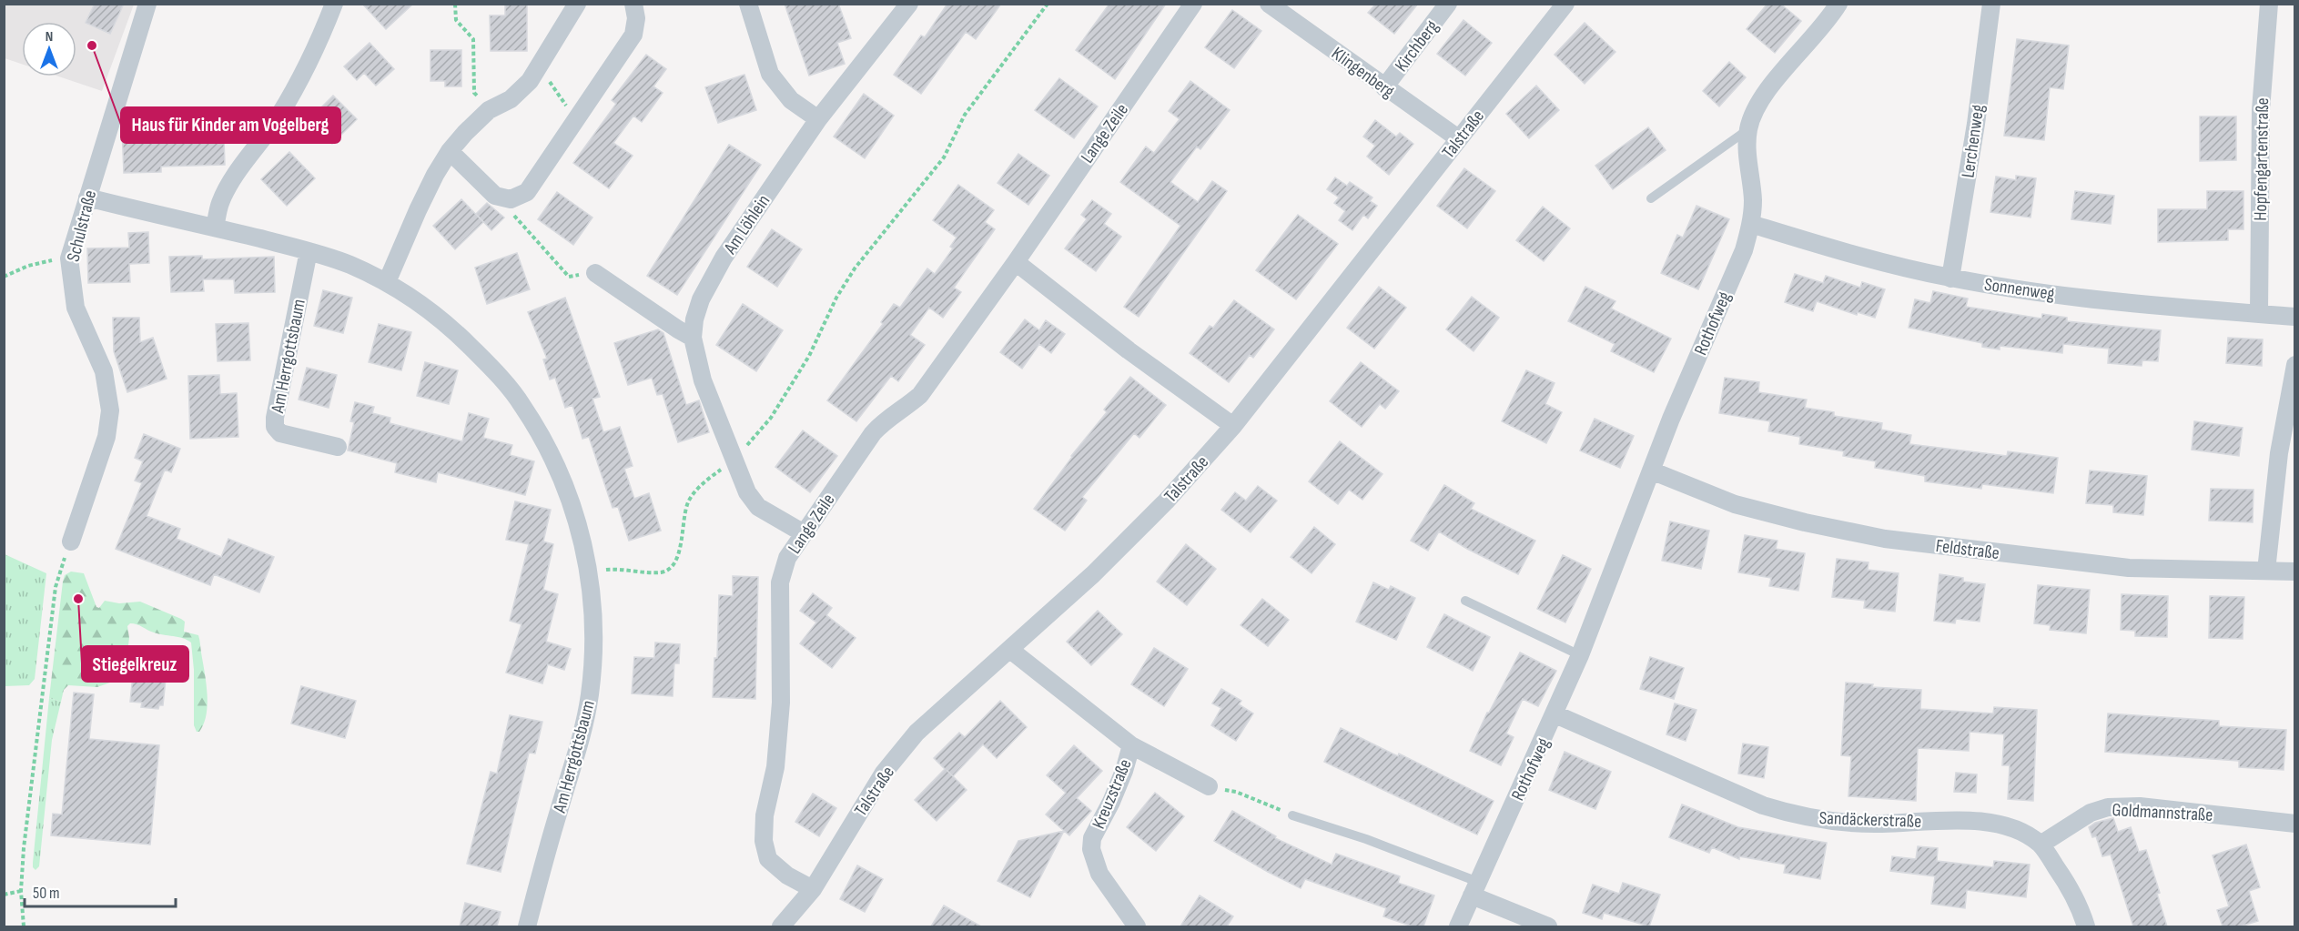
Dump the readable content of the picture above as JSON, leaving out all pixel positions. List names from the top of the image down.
{
  "streets": {
    "street": [
      "Kirchberg",
      "Klingenberg",
      "Lange Zeile",
      "Talstraße",
      "Lerchenweg",
      "Hopfengartenstraße",
      "Am Löhlein",
      "Schulstraße",
      "Sonnenweg",
      "Rothofweg",
      "Am Herrgottsbaum",
      "Feldstraße",
      "Kreuzstraße",
      "Goldmannstraße",
      "Sandäckerstraße"
    ]
  },
  "crossings": [
    ["Kirchberg", "Klingenberg"],
    ["Klingenberg", "Talstraße"],
    ["Lange Zeile", "Talstraße"],
    ["Lange Zeile", "Am Löhlein"],
    ["Talstraße", "Kreuzstraße"],
    ["Lerchenweg", "Sonnenweg"],
    ["Hopfengartenstraße", "Sonnenweg"],
    ["Schulstraße", "Am Herrgottsbaum"],
    ["Sonnenweg", "Rothofweg"],
    ["Rothofweg", "Feldstraße"],
    ["Rothofweg", "Sandäckerstraße"],
    ["Goldmannstraße", "Sandäckerstraße"]
  ],
  "places": ["Haus für Kinder am Vogelberg", "Stiegelkreuz"],
  "scale_bar": "50 m",
  "north": "top"
}
